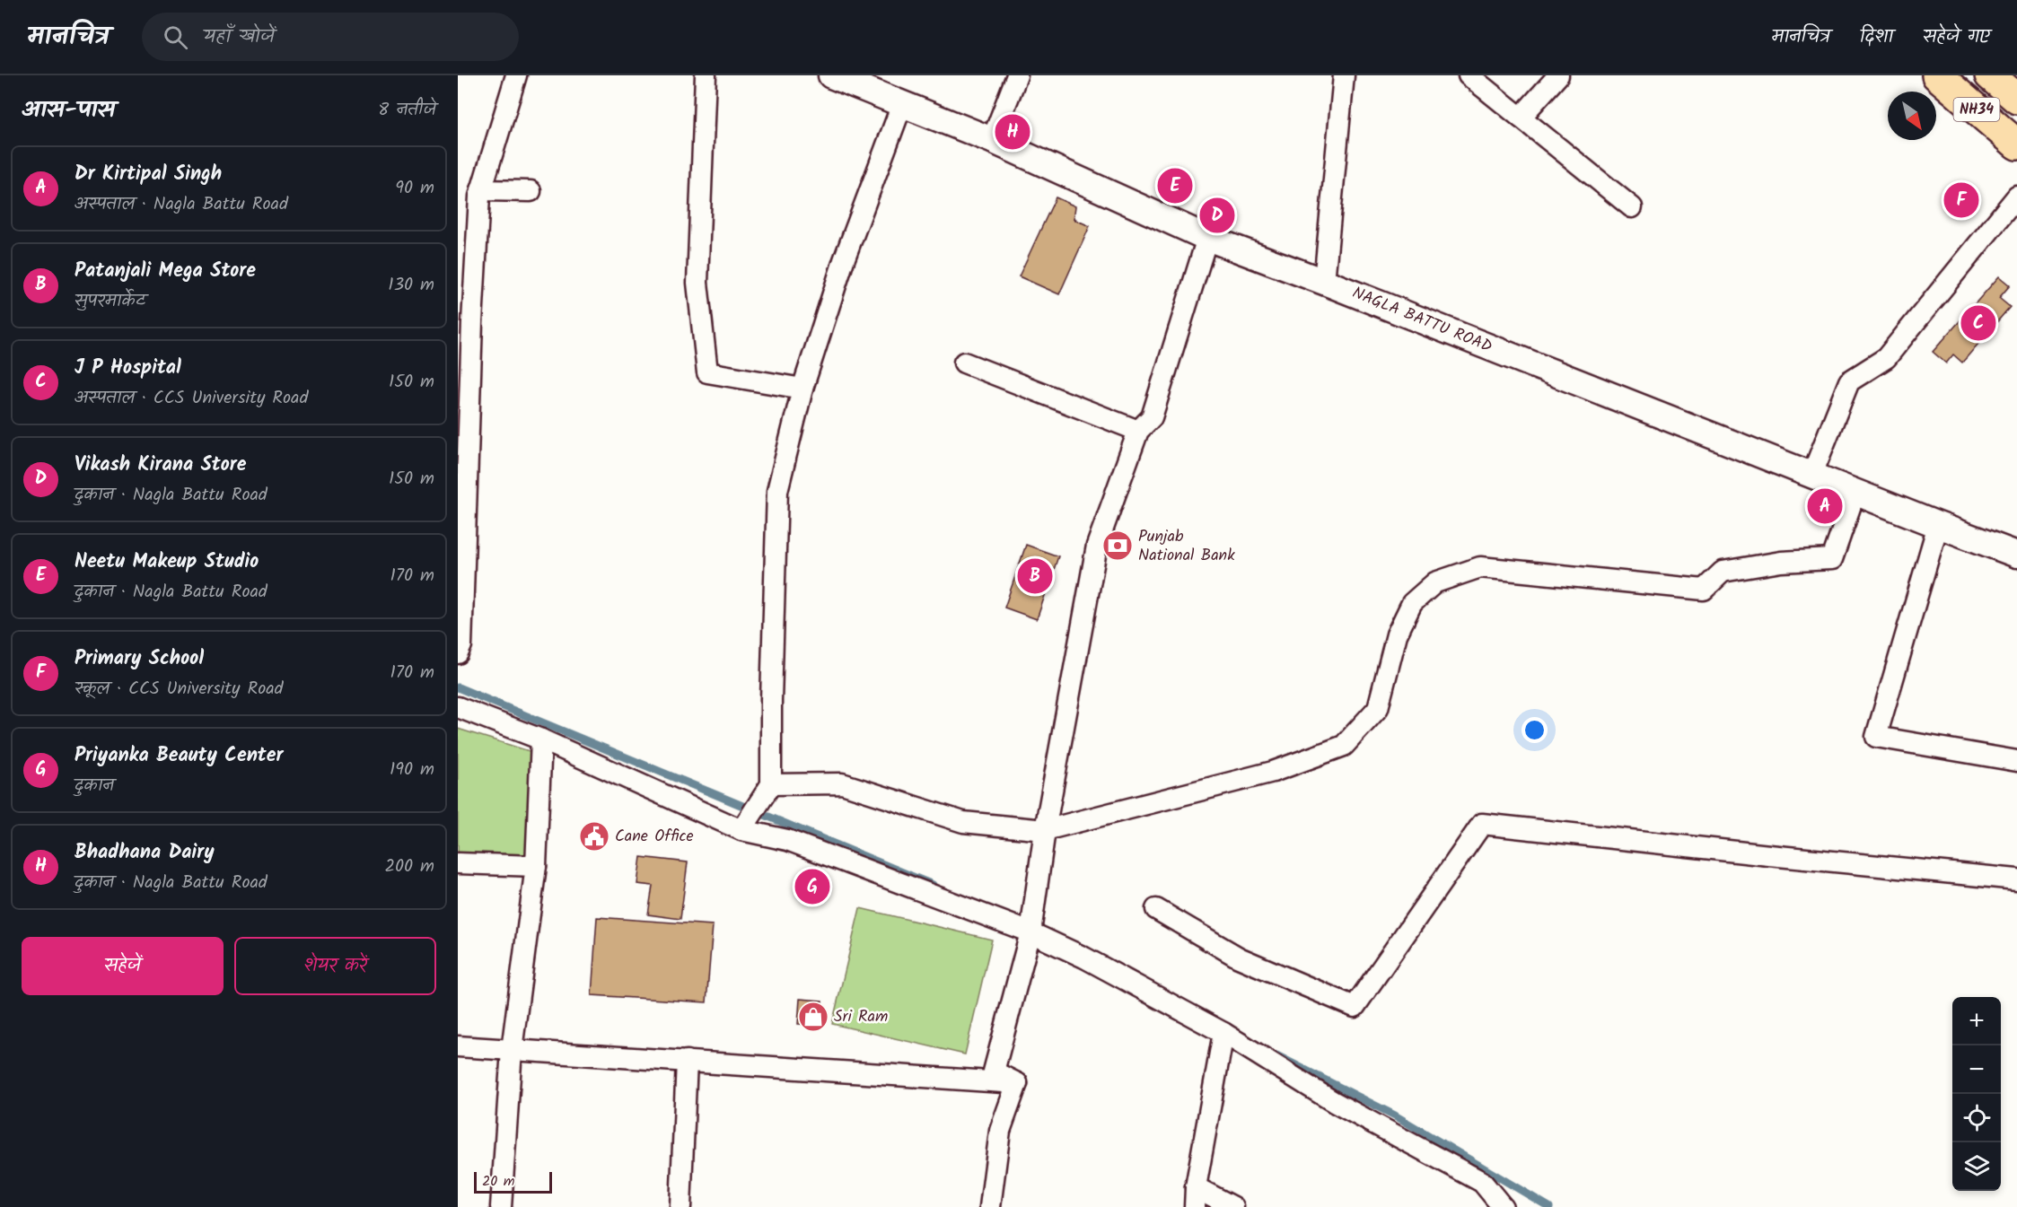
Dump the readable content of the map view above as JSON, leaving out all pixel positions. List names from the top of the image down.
{
  "streets": {
    "highway": ["NH34"],
    "street": ["NAGLA BATTU ROAD"]
  },
  "places": {
    "bank": ["Punjab National Bank"],
    "public building": ["Cane Office"],
    "shop": ["Sri Ram"]
  },
  "scale_bar": "20 m",
  "north": "bottom right",
  "page": {
    "header": "मानचित्र",
    "search": "यहाँ खोजें",
    "nav": ["मानचित्र", "दिशा", "सहेजे गए"],
    "heading": ["आस-पास", "8 नतीजे"],
    "pins": [
      "H",
      "E",
      "F",
      "D",
      "C",
      "A",
      "B",
      "G"
    ],
    "list": [
      {
        "mark": "A",
        "name": "Dr Kirtipal Singh",
        "note": "अस्पताल · Nagla Battu Road",
        "value": "90 m"
      },
      {
        "mark": "B",
        "name": "Patanjali Mega Store",
        "note": "सुपरमार्केट",
        "value": "130 m"
      },
      {
        "mark": "C",
        "name": "J P Hospital",
        "note": "अस्पताल · CCS University Road",
        "value": "150 m"
      },
      {
        "mark": "D",
        "name": "Vikash Kirana Store",
        "note": "दुकान · Nagla Battu Road",
        "value": "150 m"
      },
      {
        "mark": "E",
        "name": "Neetu Makeup Studio",
        "note": "दुकान · Nagla Battu Road",
        "value": "170 m"
      },
      {
        "mark": "F",
        "name": "Primary School",
        "note": "स्कूल · CCS University Road",
        "value": "170 m"
      },
      {
        "mark": "G",
        "name": "Priyanka Beauty Center",
        "note": "दुकान",
        "value": "190 m"
      },
      {
        "mark": "H",
        "name": "Bhadhana Dairy",
        "note": "दुकान · Nagla Battu Road",
        "value": "200 m"
      }
    ],
    "buttons": ["सहेजें", "शेयर करें"],
    "map_buttons": ["+", "−"],
    "scale": "20 m"
  }
}
